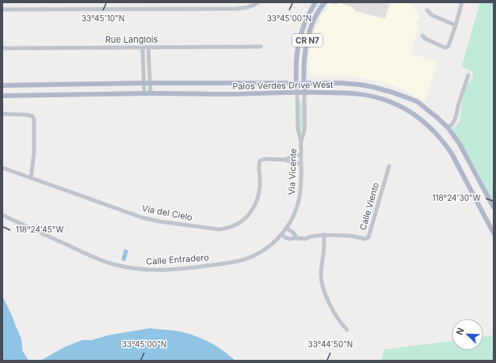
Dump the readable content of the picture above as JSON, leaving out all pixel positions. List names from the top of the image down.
{
  "streets": {
    "main road": ["CR N7", "Palos Verdes Drive West"],
    "street": [
      "Rue Langlois",
      "Via Vicente",
      "Calle Viento",
      "Via del Cielo",
      "Calle Entradero"
    ]
  },
  "crossings": [
    ["CR N7", "Palos Verdes Drive West"],
    ["CR N7", "Via Vicente"],
    ["Palos Verdes Drive West", "Via Vicente"],
    ["Via Vicente", "Calle Viento"],
    ["Via Vicente", "Via del Cielo"],
    ["Via Vicente", "Calle Entradero"],
    ["Calle Viento", "Calle Entradero"]
  ],
  "north": "top left",
  "coordinates": [
    "33°45'10\"N",
    "33°45'00\"N",
    "118°24'30\"W",
    "118°24'45\"W",
    "33°44'50\"N"
  ]
}
